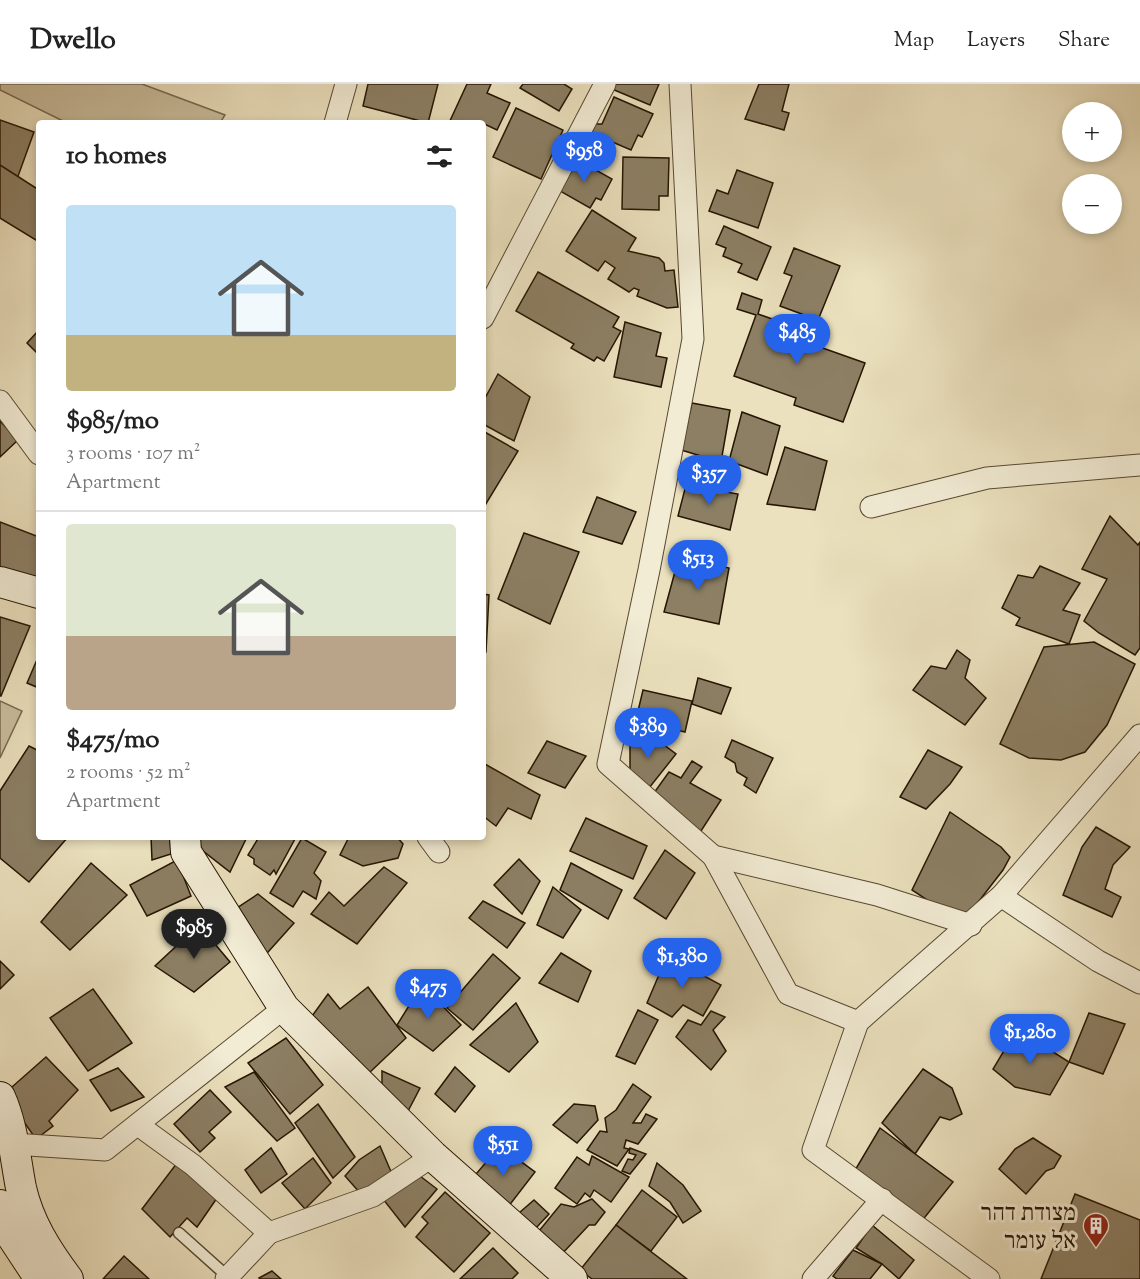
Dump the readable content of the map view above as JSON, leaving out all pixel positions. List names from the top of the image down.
{
  "places": {
    "building": ["מצודת דהר אל עומר"]
  },
  "page": {
    "header": "Dwello",
    "nav": ["Map", "Layers", "Share"],
    "map_buttons": ["+", "−"],
    "heading": "10 homes",
    "price": [
      "$958",
      "$485",
      "$357",
      "$513",
      "$389",
      "$985",
      "$1,380",
      "$475",
      "$1,280",
      "$551"
    ],
    "list": [
      {
        "name": "$985/mo",
        "note": "3 rooms · 107 m² · Apartment"
      },
      {
        "name": "$475/mo",
        "note": "2 rooms · 52 m² · Apartment"
      }
    ]
  }
}
